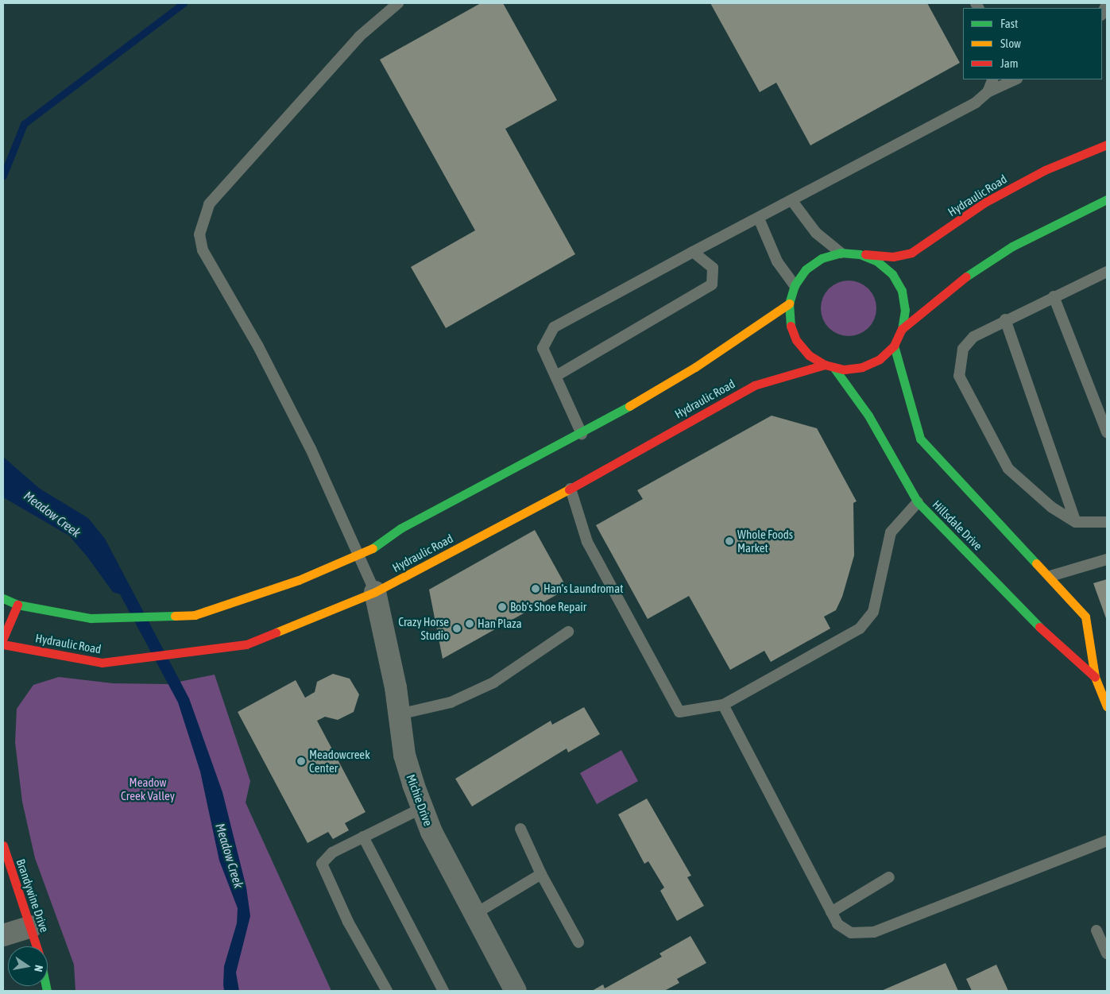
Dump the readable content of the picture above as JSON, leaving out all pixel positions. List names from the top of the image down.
{
  "streets": {
    "main road": ["Hydraulic Road", "Hillsdale Drive", "Brandywine Drive"],
    "street": ["Michie Drive"]
  },
  "crossings": [
    ["Hydraulic Road", "Hillsdale Drive"],
    ["Hydraulic Road", "Michie Drive"]
  ],
  "water": ["Meadow Creek"],
  "parks": ["Meadow Creek Valley"],
  "places": [
    "Whole Foods Market",
    "Han's Laundromat",
    "Bob's Shoe Repair",
    "Han Plaza",
    "Crazy Horse Studio",
    "Meadowcreek Center"
  ],
  "legend": ["Fast", "Slow", "Jam"],
  "north": "right"
}
